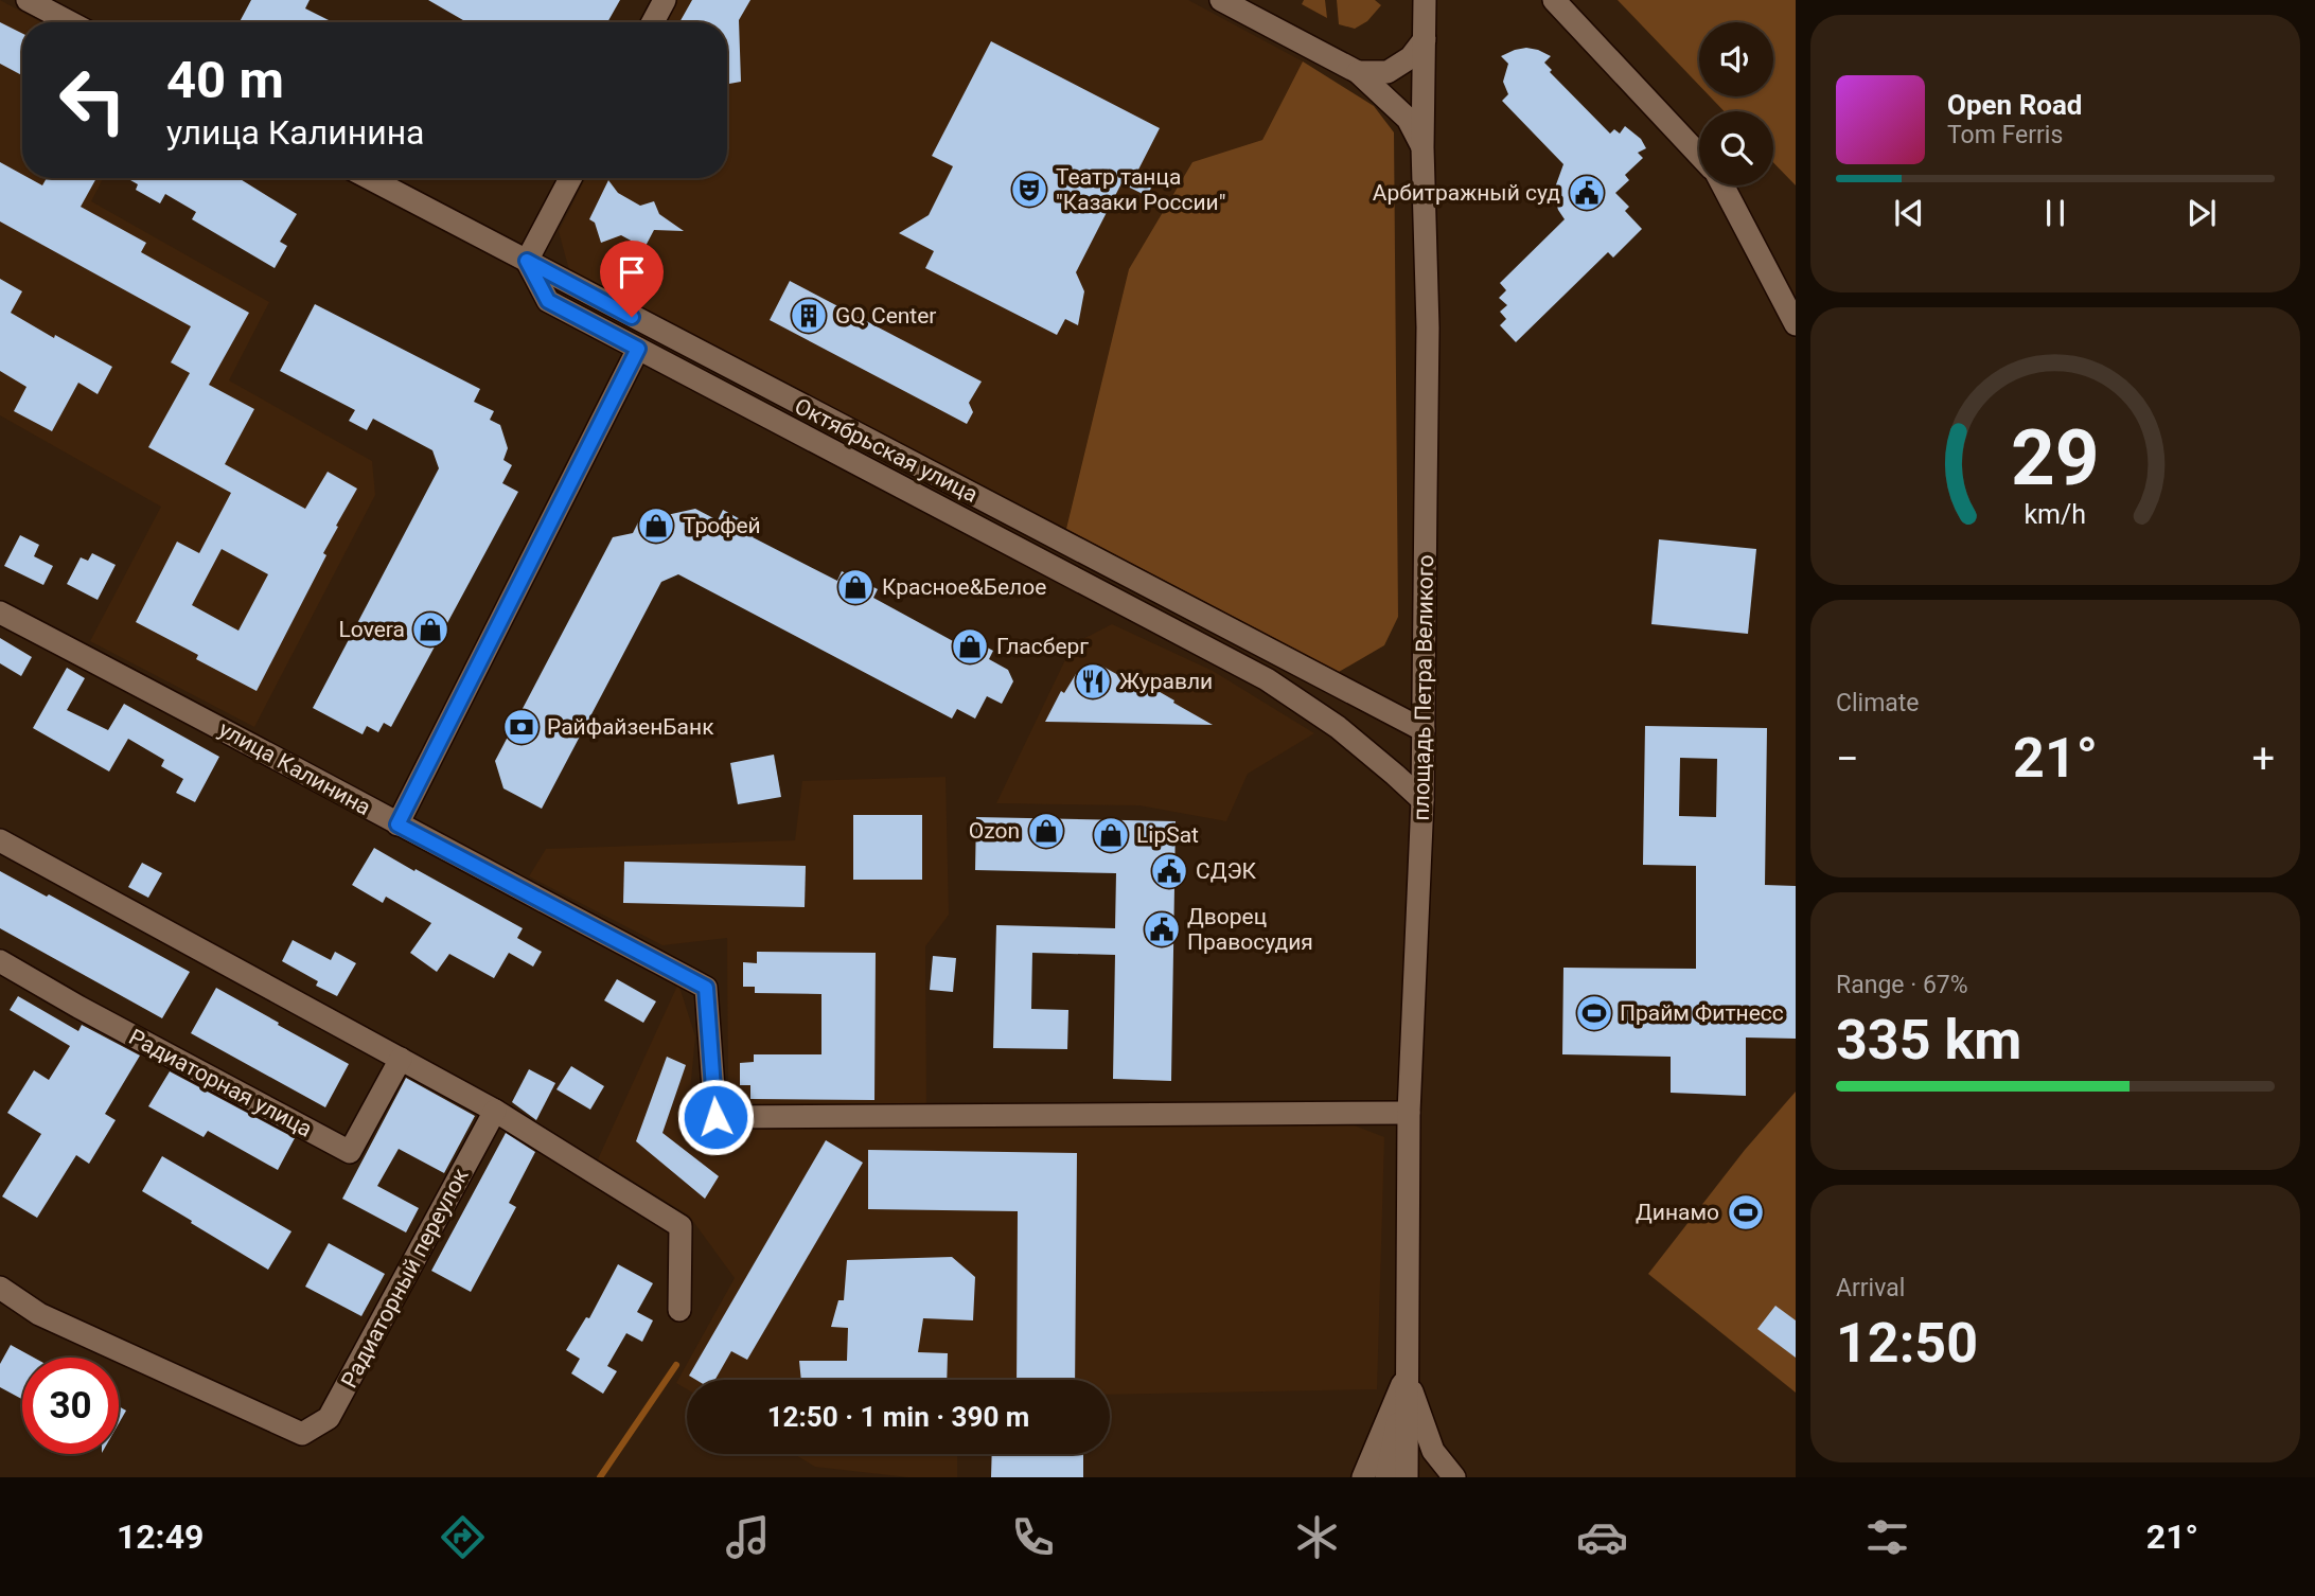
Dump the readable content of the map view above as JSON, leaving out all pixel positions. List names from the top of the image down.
{
  "streets": {
    "street": [
      "Октябрьская улица",
      "площадь Петра Великого",
      "улица Калинина",
      "Радиаторная улица",
      "Радиаторный переулок"
    ]
  },
  "crossings": [
    ["Октябрьская улица", "площадь Петра Великого"],
    ["площадь Петра Великого", "улица Калинина"]
  ],
  "places": {
    "theatre": ["Театр танца \"Казаки России\""],
    "public building": ["Арбитражный суд", "СДЭК", "Дворец Правосудия"],
    "building": ["GQ Center"],
    "shop": [
      "Трофей",
      "Красное&Белое",
      "Lovera",
      "Гласберг",
      "Ozon",
      "LipSat"
    ],
    "restaurant": ["Журавли"],
    "bank": ["РайфайзенБанк"],
    "sports": ["Прайм Фитнесс", "Динамо"]
  },
  "page": {
    "turn": ["40 m", "улица Калинина"],
    "song": ["Open Road", "Tom Ferris"],
    "tile": [
      "Climate",
      ["Range · 67%", "335 km"],
      ["Arrival", "12:50"]
    ],
    "heat": ["−", "21°", "+"],
    "limit": "30",
    "trip": "12:50 · 1 min · 390 m",
    "tabs": ["12:49", "21°"],
    "gauge": ["29", "km/h"]
  }
}
